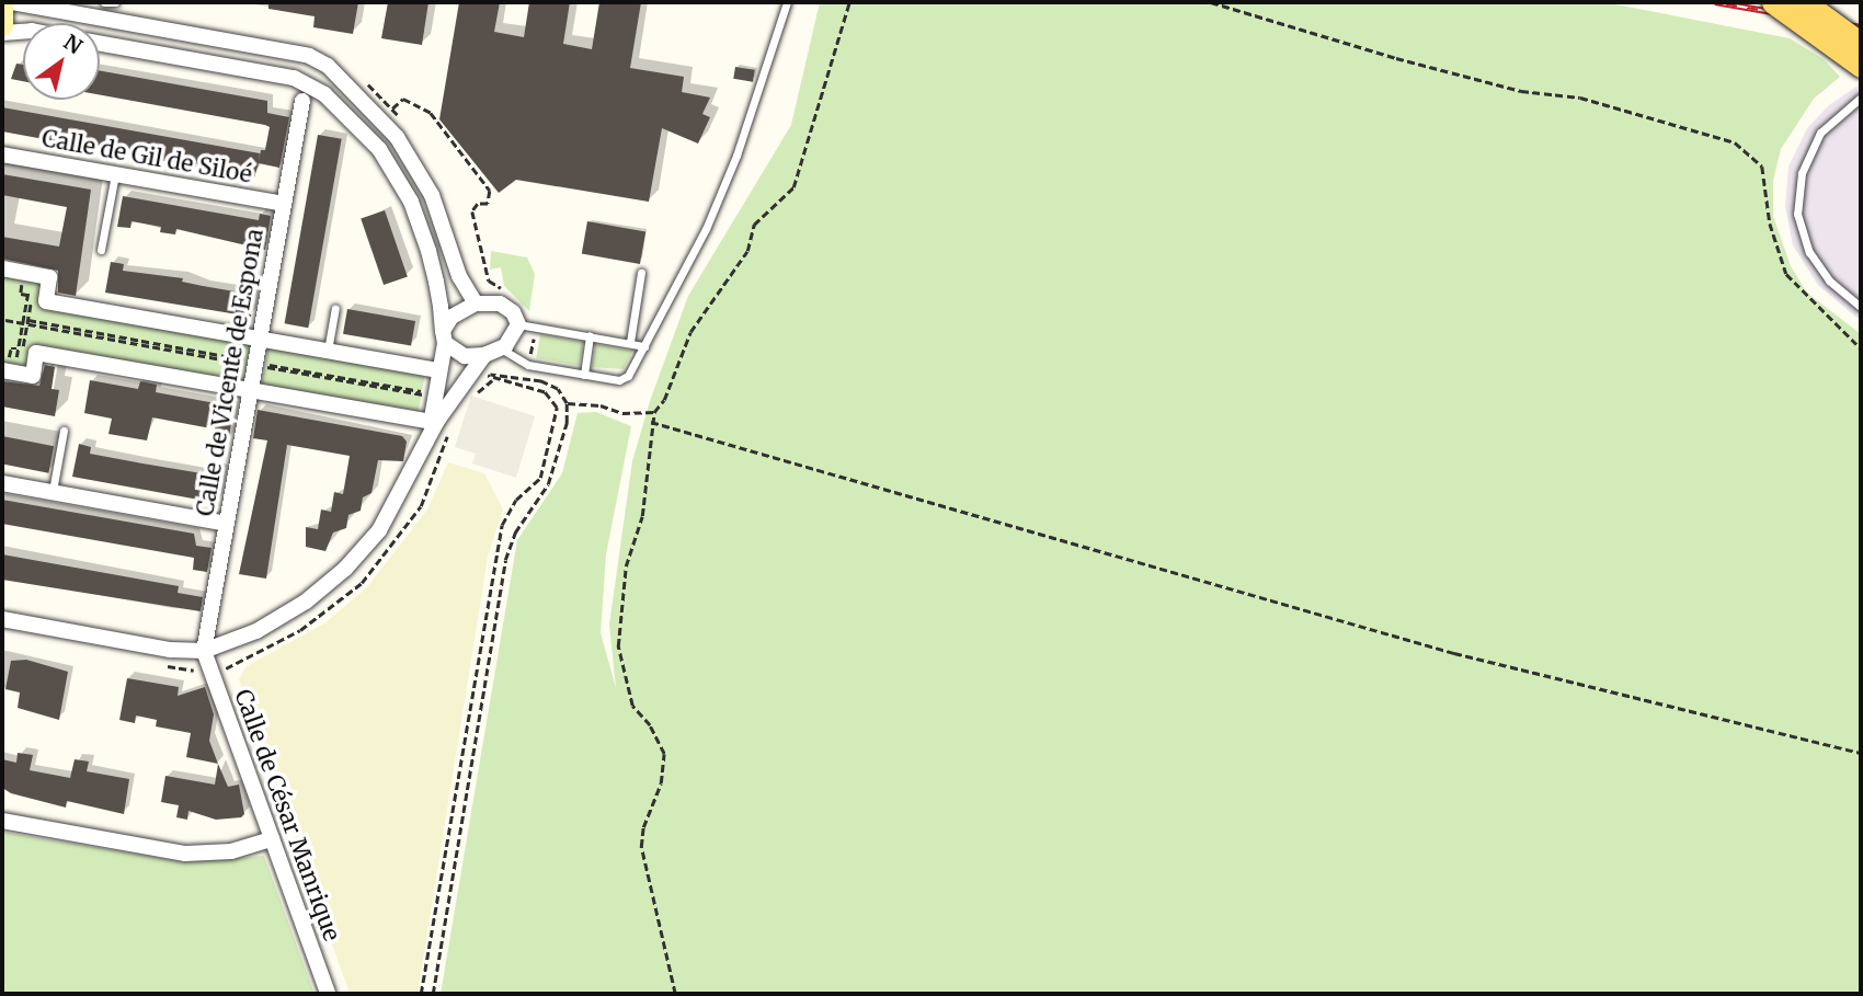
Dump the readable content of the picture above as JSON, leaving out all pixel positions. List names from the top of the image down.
{
  "streets": {
    "street": ["Calle de Gil de Siloé", "Calle de Vicente de Espona", "Calle de César Manrique"]
  },
  "crossings": [
    ["Calle de Gil de Siloé", "Calle de Vicente de Espona"],
    ["Calle de Vicente de Espona", "Calle de César Manrique"]
  ],
  "north": "top right"
}
